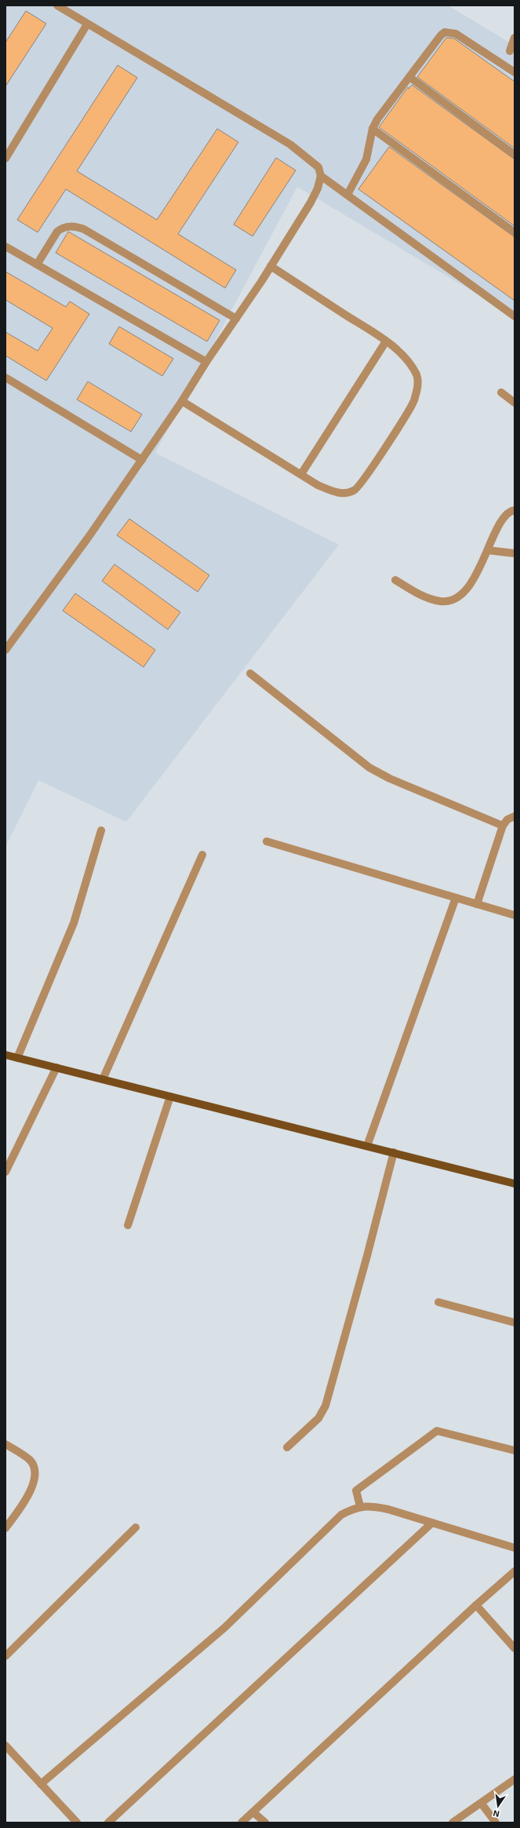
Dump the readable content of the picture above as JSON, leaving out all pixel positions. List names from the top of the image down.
{
  "north": "bottom"
}
